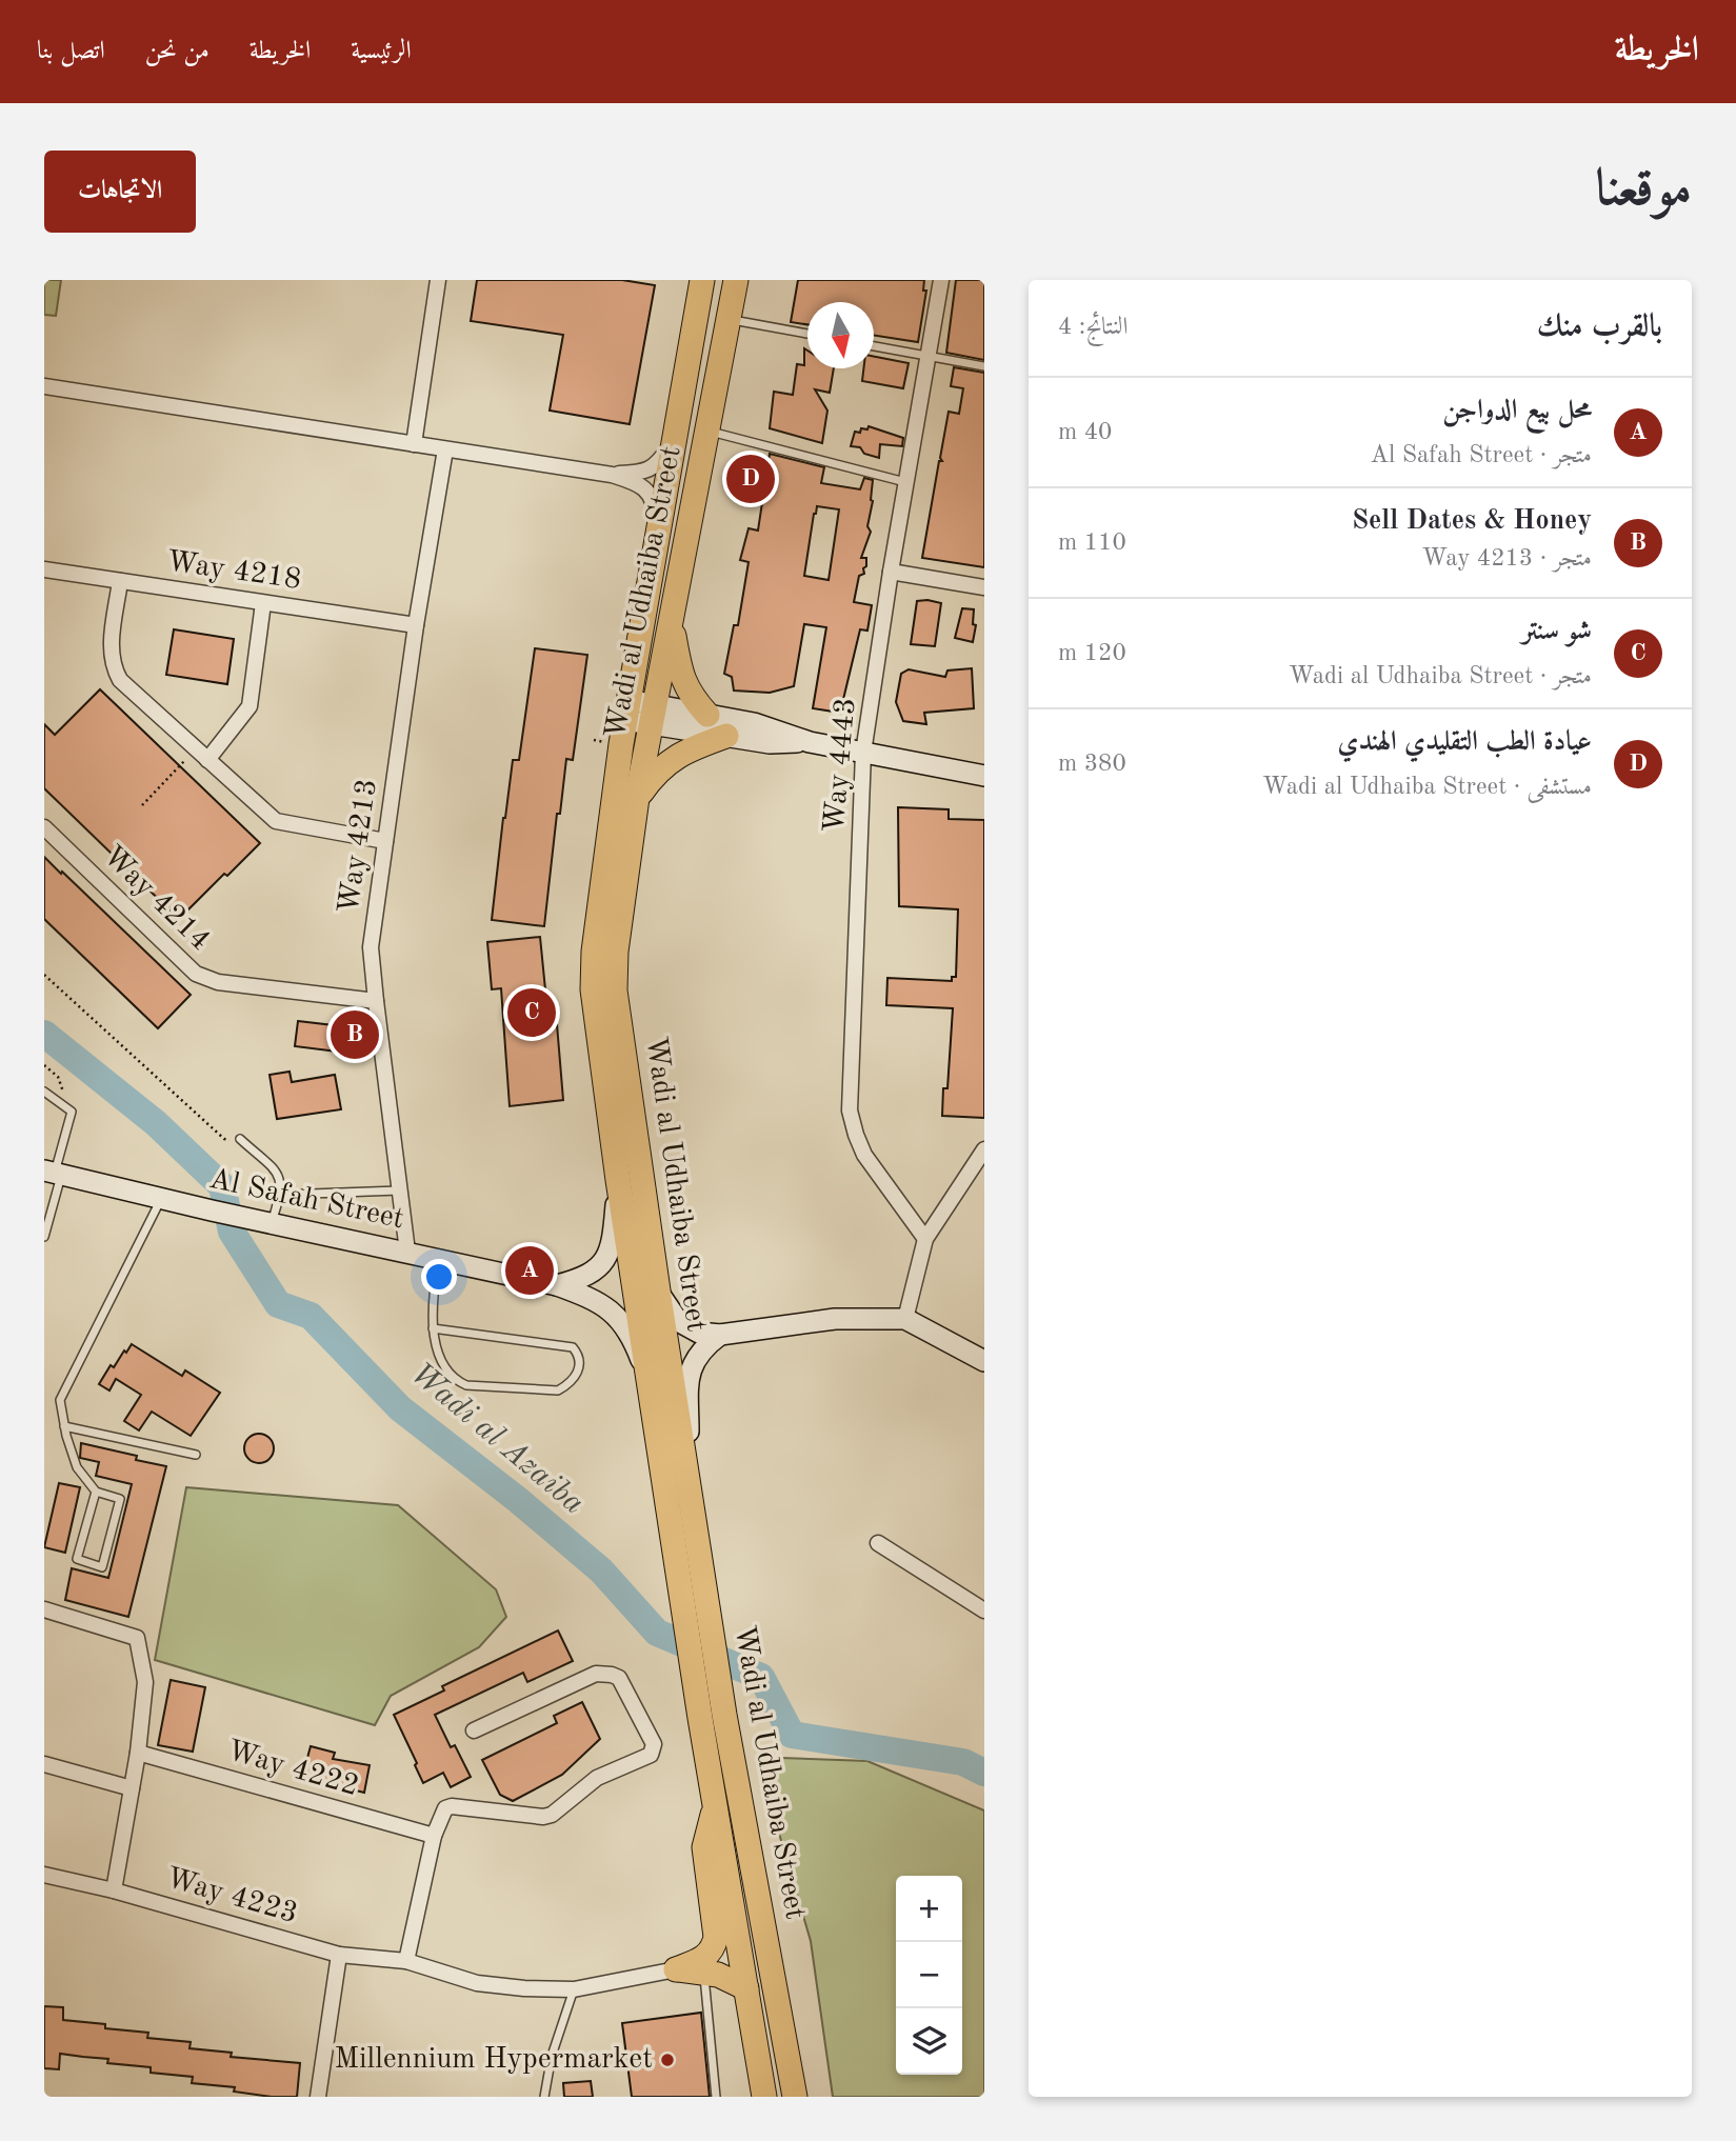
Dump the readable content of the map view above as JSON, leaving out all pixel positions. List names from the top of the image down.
{
  "streets": {
    "main road": ["Wadi al Udhaiba Street"],
    "street": [
      "Way 4218",
      "Way 4443",
      "Way 4213",
      "Way 4214",
      "Al Safah Street",
      "Way 4222",
      "Way 4223"
    ]
  },
  "crossings": [
    ["Way 4218", "Way 4213"],
    ["Wadi al Udhaiba Street", "Al Safah Street"],
    ["Way 4213", "Way 4214"],
    ["Way 4213", "Al Safah Street"]
  ],
  "water": ["Wadi al Azaiba"],
  "places": ["Millennium Hypermarket"],
  "north": "bottom",
  "page": {
    "header": "الخريطة",
    "nav": [
      "الرئيسية",
      "الخريطة",
      "من نحن",
      "اتصل بنا"
    ],
    "title": "موقعنا",
    "buttons": "الاتجاهات",
    "heading": ["بالقرب منك", "النتائج: 4"],
    "list": [
      {
        "mark": "A",
        "name": "محل بيع الدواجن",
        "note": "متجر · Al Safah Street",
        "value": "40 m"
      },
      {
        "mark": "B",
        "name": "Sell Dates & Honey",
        "note": "متجر · Way 4213",
        "value": "110 m"
      },
      {
        "mark": "C",
        "name": "شو سنتر",
        "note": "متجر · Wadi al Udhaiba Street",
        "value": "120 m"
      },
      {
        "mark": "D",
        "name": "عيادة الطب التقليدي الهندي",
        "note": "مستشفى · Wadi al Udhaiba Street",
        "value": "380 m"
      }
    ],
    "pins": [
      "D",
      "C",
      "B",
      "A"
    ],
    "map_buttons": ["+", "−"]
  }
}
